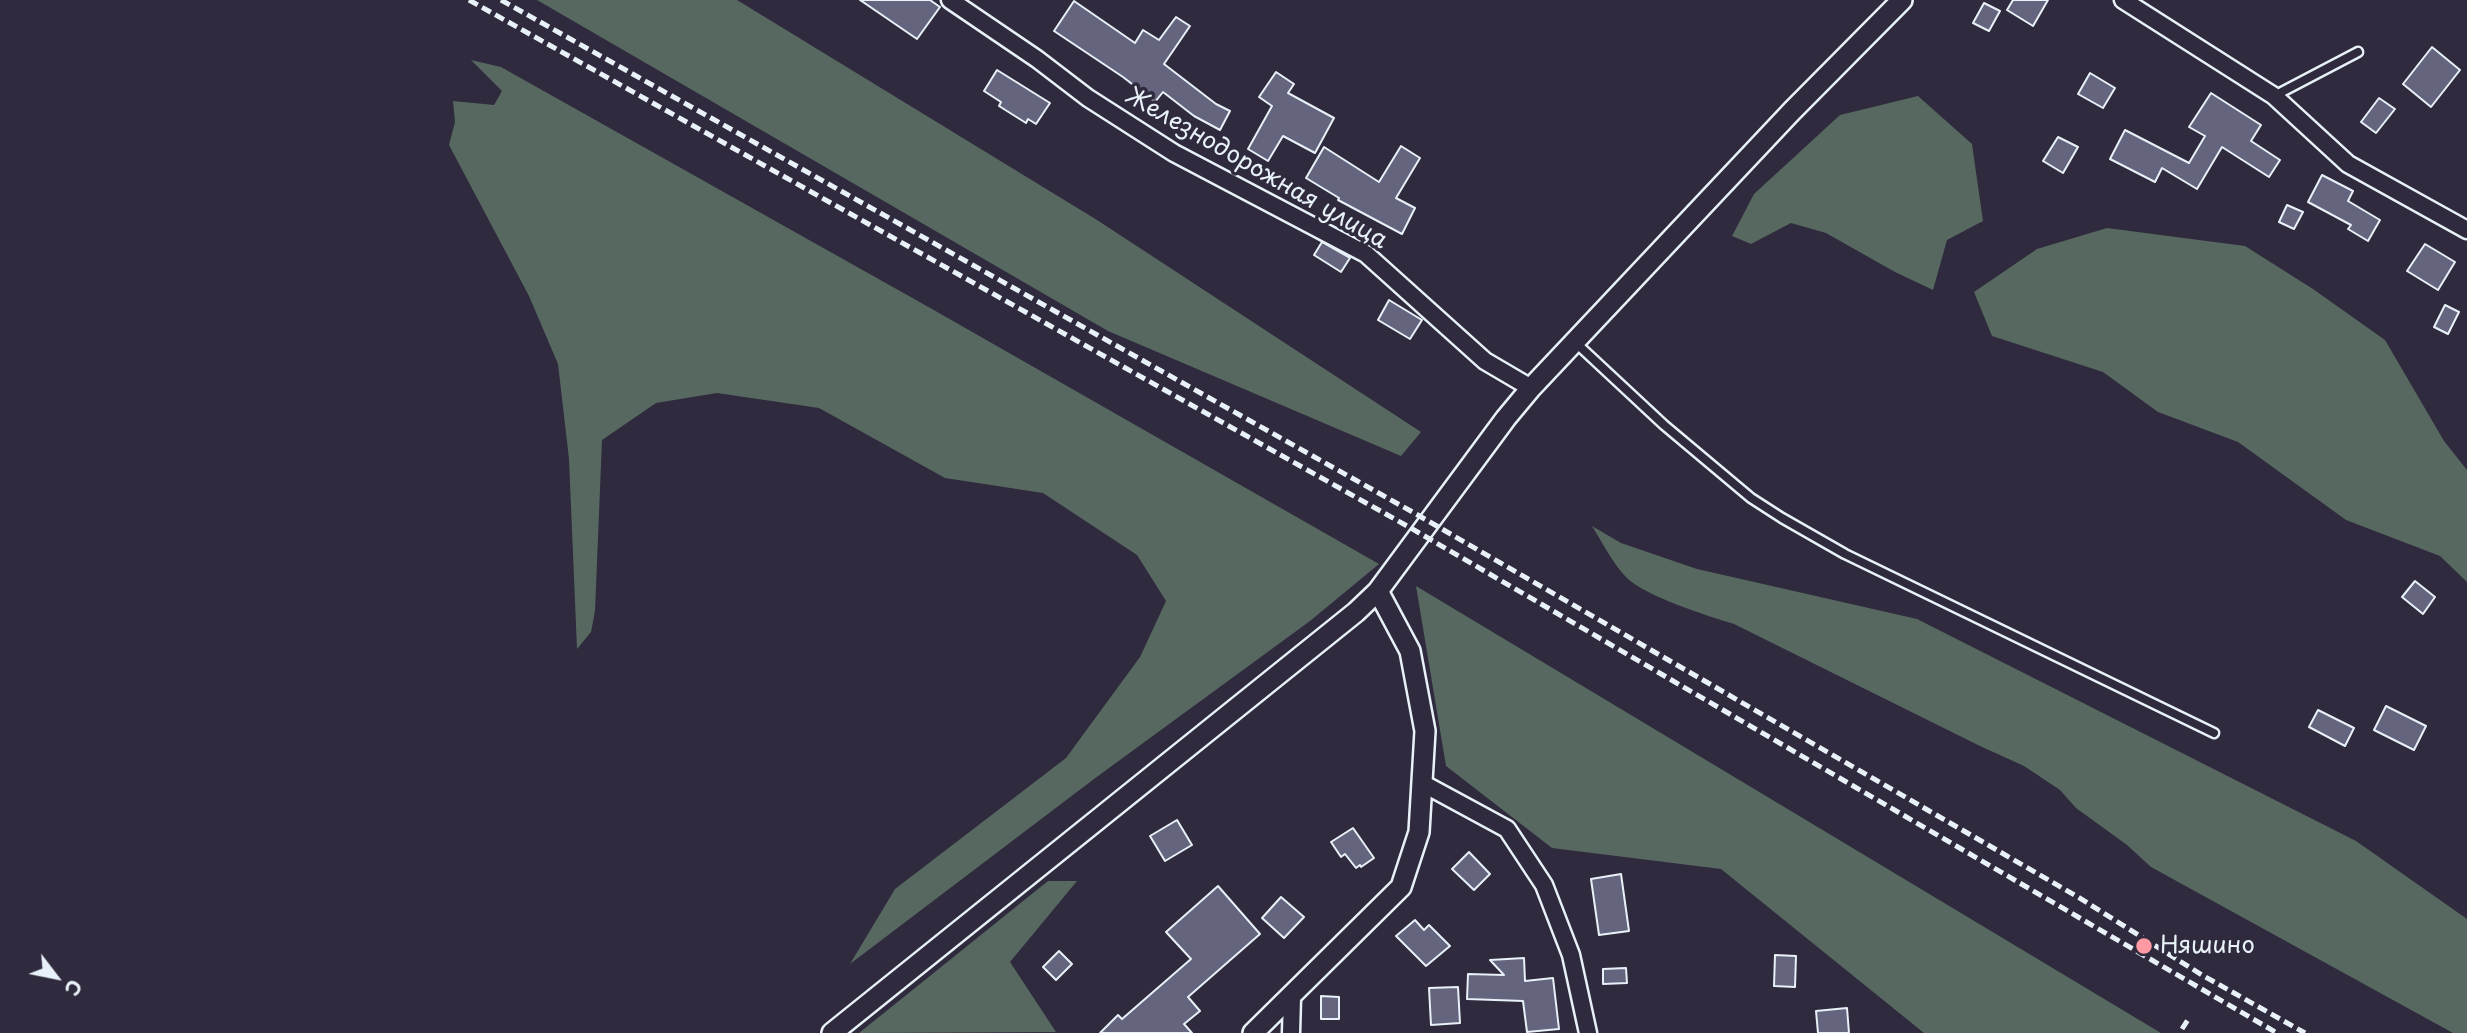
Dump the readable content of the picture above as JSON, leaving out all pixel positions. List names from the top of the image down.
{
  "streets": {
    "street": ["Железнодорожная улица"]
  },
  "places": ["Няшино"],
  "north": "bottom right"
}
